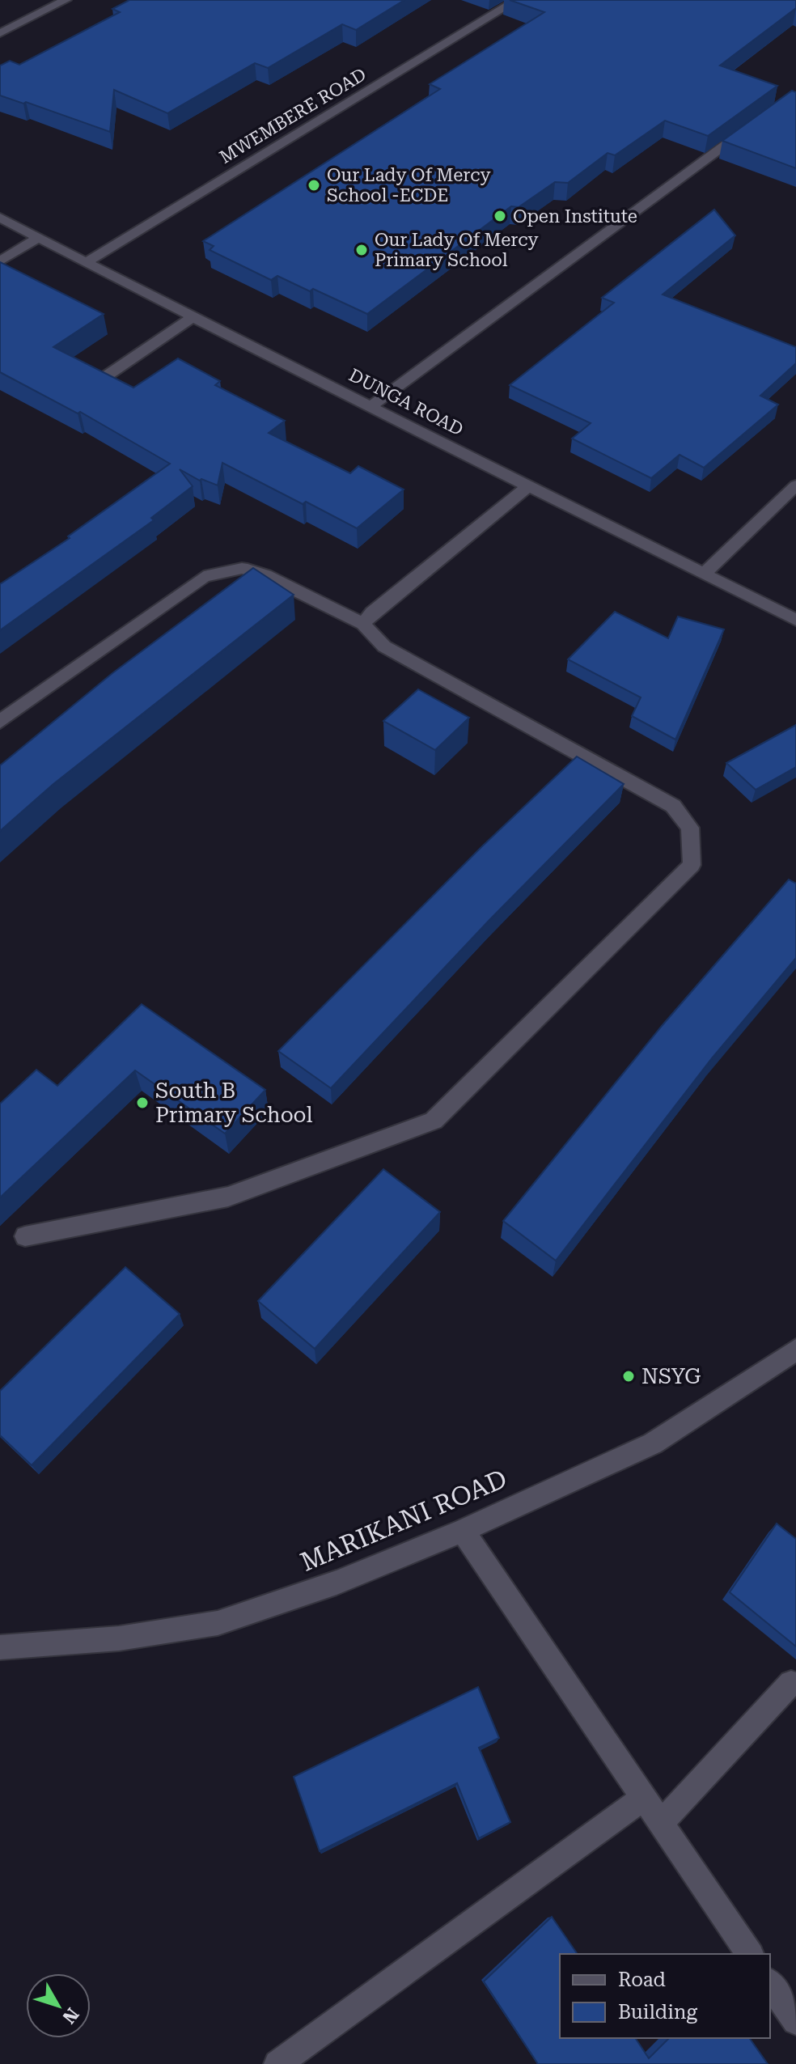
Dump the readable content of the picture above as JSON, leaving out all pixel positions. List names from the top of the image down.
{
  "streets": {
    "street": ["MWEMBERE ROAD", "DUNGA ROAD", "MARIKANI ROAD"]
  },
  "crossings": [
    ["MWEMBERE ROAD", "DUNGA ROAD"]
  ],
  "places": [
    "Our Lady Of Mercy School -ECDE",
    "Open Institute",
    "Our Lady Of Mercy Primary School",
    "South B Primary School",
    "NSYG"
  ],
  "legend": ["Road", "Building"],
  "north": "bottom right"
}
